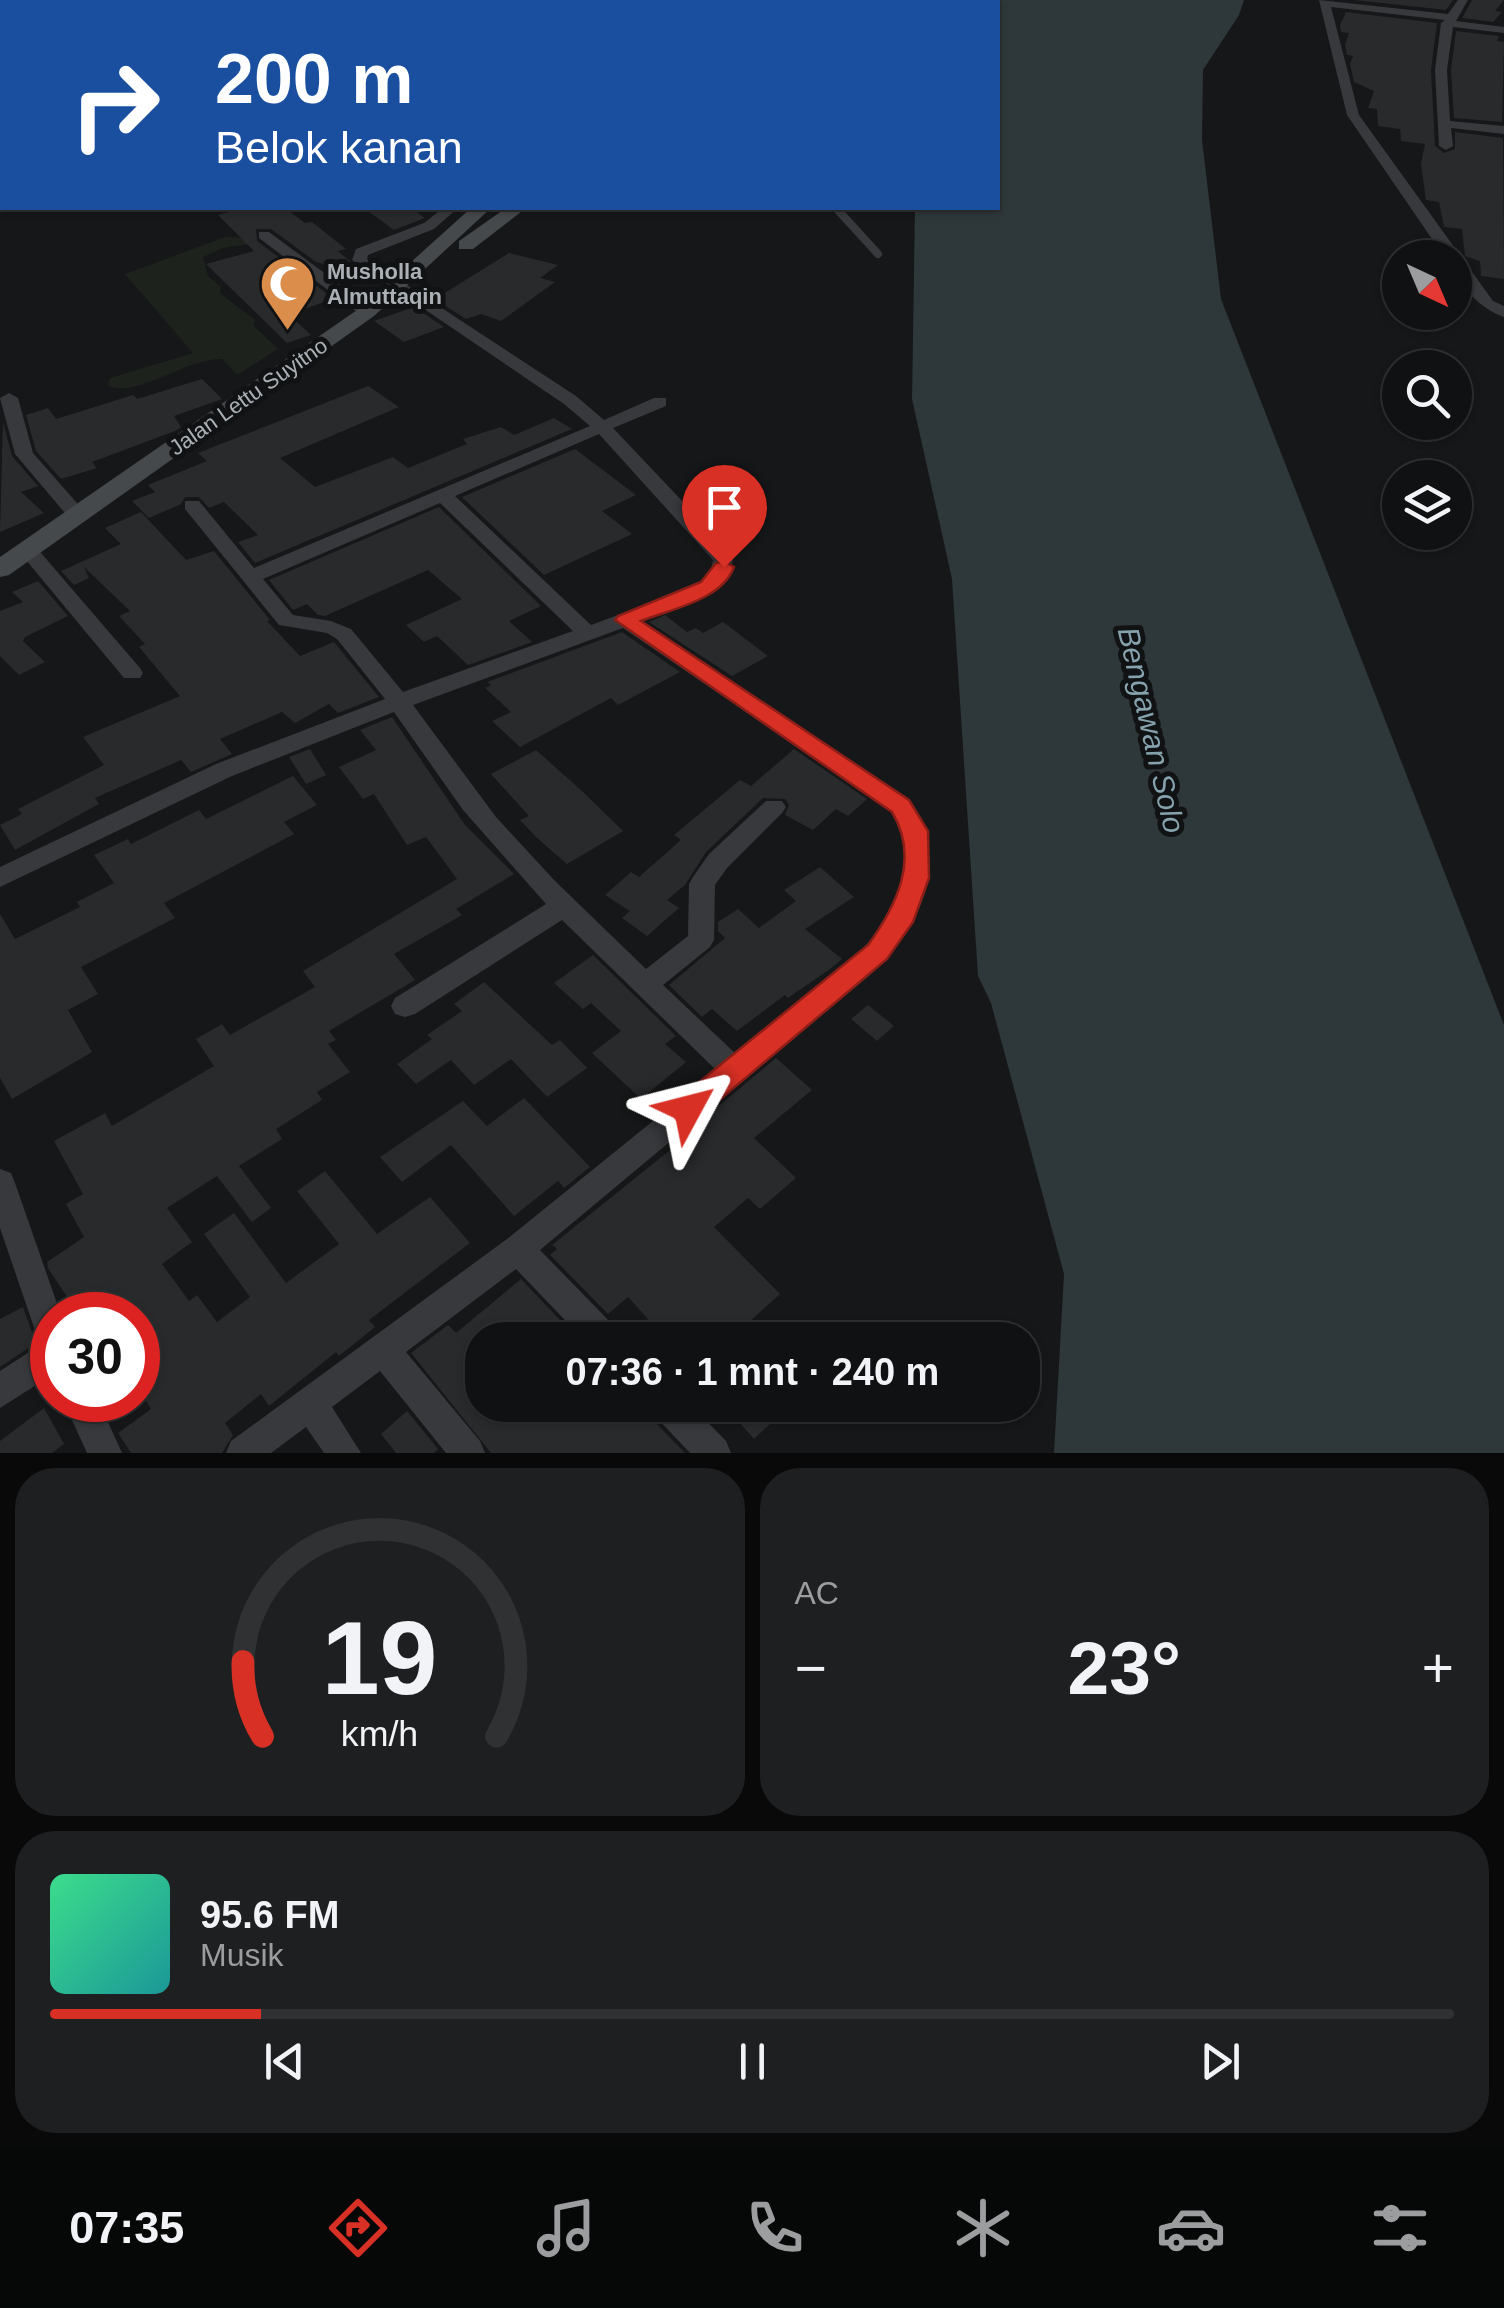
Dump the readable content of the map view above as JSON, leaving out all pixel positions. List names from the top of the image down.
{
  "streets": {
    "main road": ["Jalan Lettu Suyitno"]
  },
  "water": ["Bengawan Solo"],
  "places": {
    "mosque": ["Musholla Almuttaqin"]
  },
  "north": "bottom right",
  "page": {
    "turn": ["200 m", "Belok kanan"],
    "limit": "30",
    "trip": "07:36 · 1 mnt · 240 m",
    "tile": "AC",
    "heat": ["−", "23°", "+"],
    "song": ["95.6 FM", "Musik"],
    "tabs": "07:35",
    "gauge": ["19", "km/h"]
  }
}
